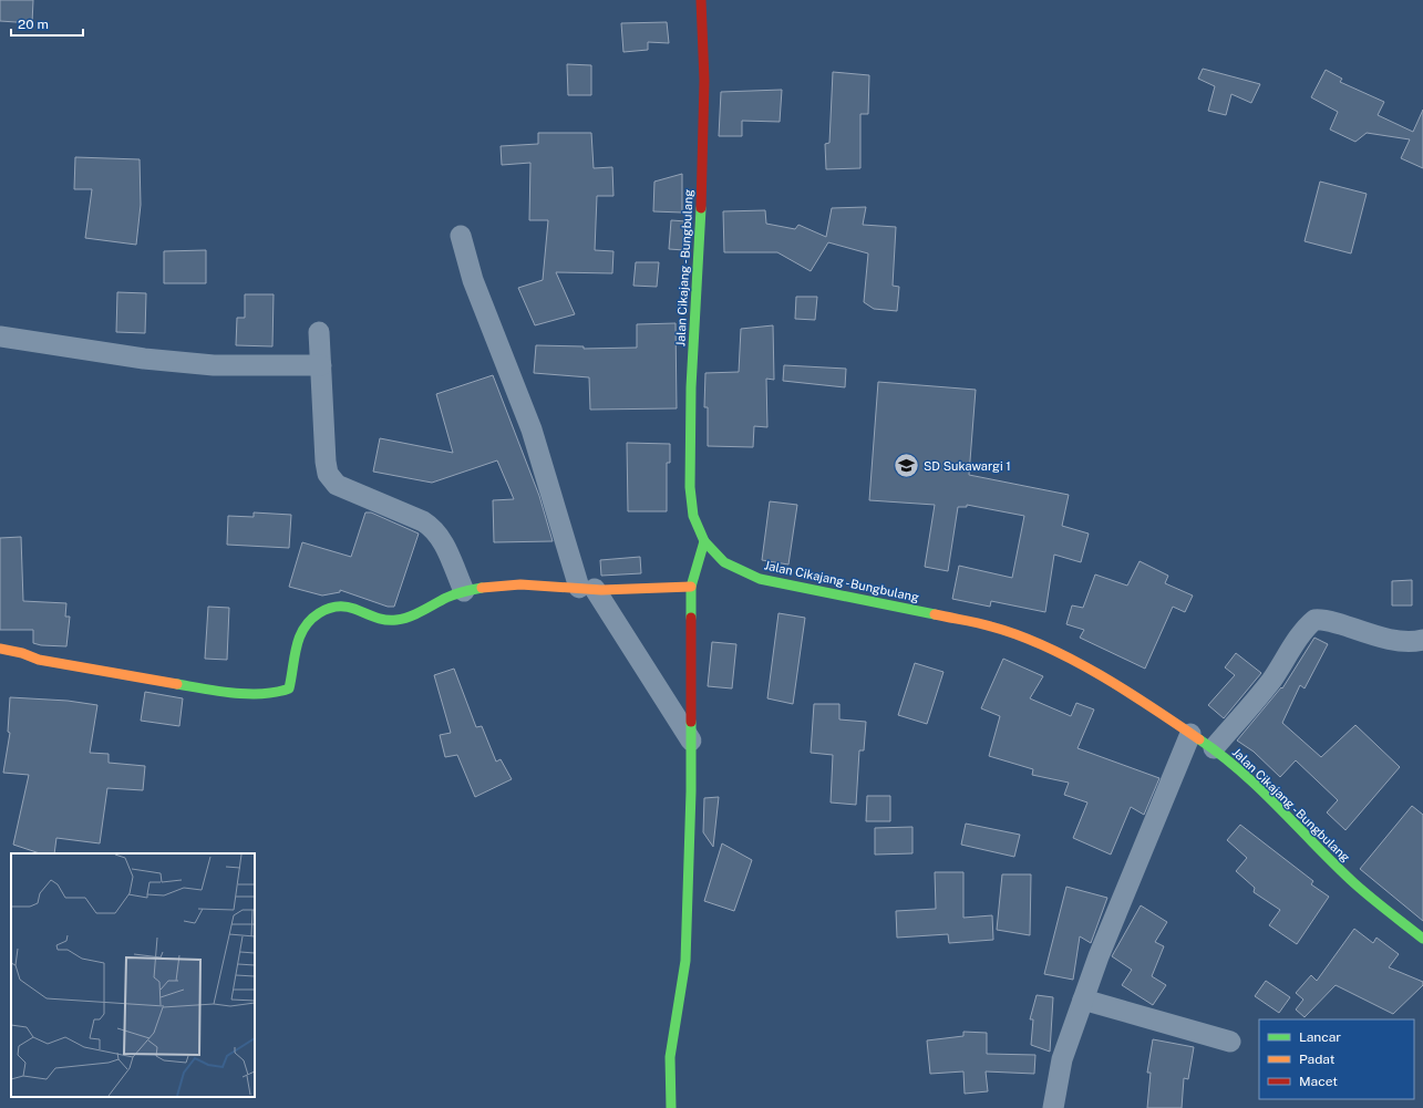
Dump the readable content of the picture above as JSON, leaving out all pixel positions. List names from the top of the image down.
{
  "streets": {
    "main road": ["Jalan Cikajang - Bungbulang"]
  },
  "places": {
    "school or university": ["SD Sukawargi 1"]
  },
  "legend": ["Lancar", "Padat", "Macet"],
  "scale_bar": "20 m"
}
